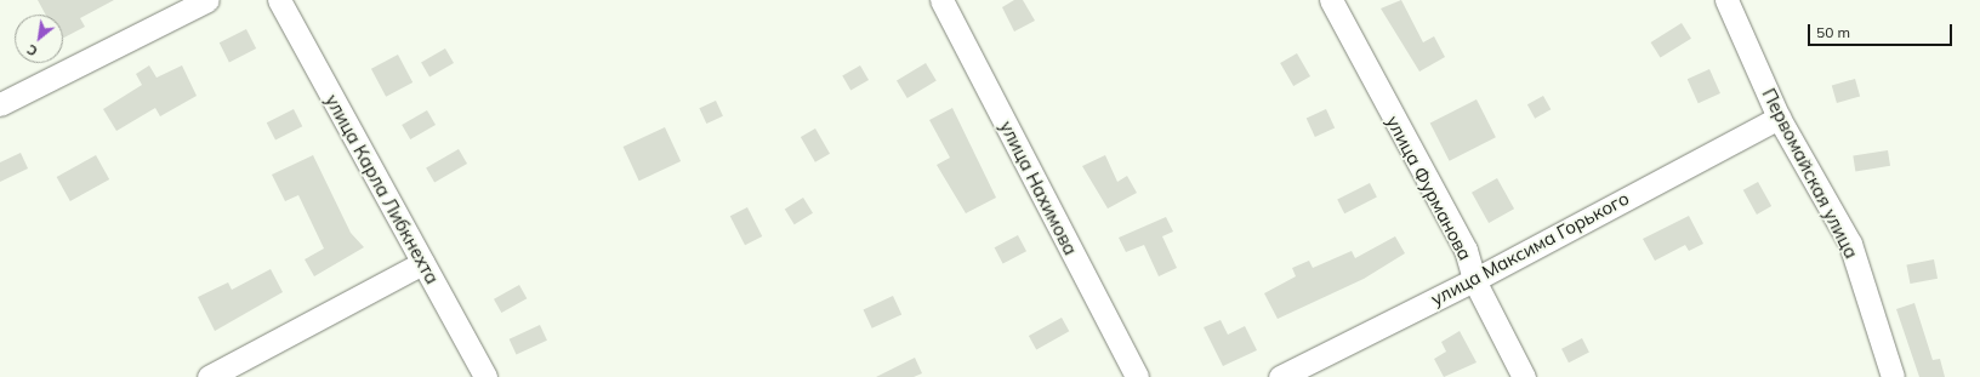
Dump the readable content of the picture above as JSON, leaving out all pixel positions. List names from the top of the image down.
{
  "streets": {
    "street": [
      "Первомайская улица",
      "улица Нахимова",
      "улица Фурманова",
      "улица Карла Либкнехта",
      "улица Максима Горького"
    ]
  },
  "crossings": [
    ["Первомайская улица", "улица Максима Горького"],
    ["улица Фурманова", "улица Максима Горького"]
  ],
  "scale_bar": "50 m",
  "north": "bottom left"
}
